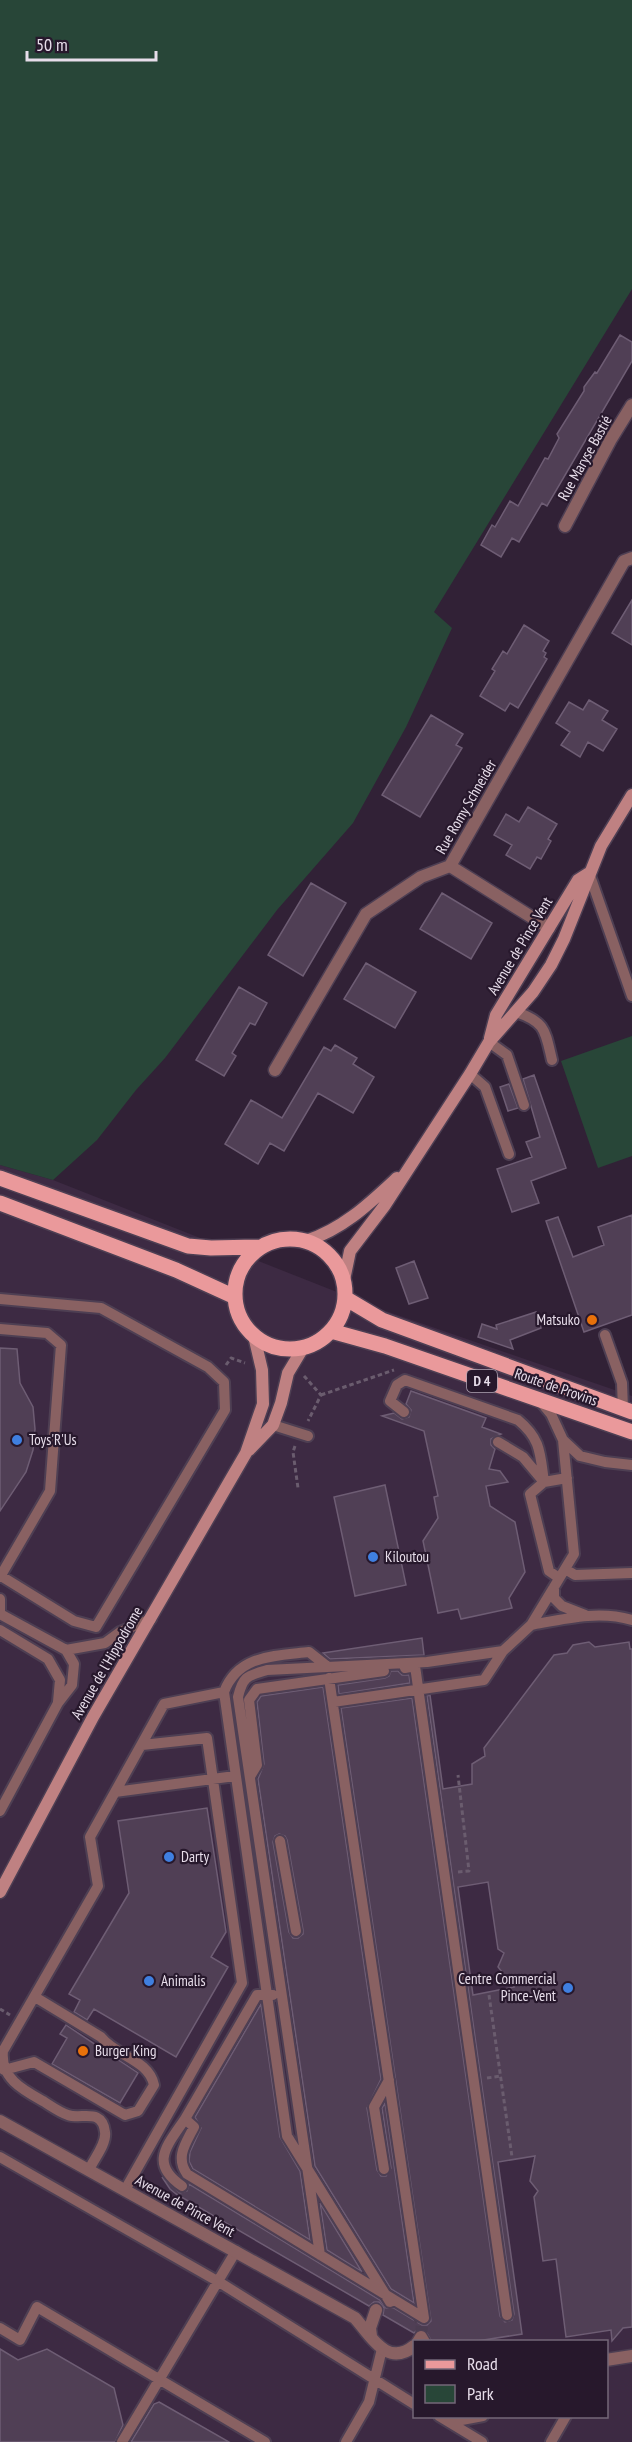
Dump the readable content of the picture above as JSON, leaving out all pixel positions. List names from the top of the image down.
{
  "streets": {
    "main road": [
      "Avenue de Pince Vent",
      "D 4",
      "Route de Provins",
      "Avenue de l'Hippodrome"
    ],
    "street": ["Rue Maryse Bastié", "Rue Romy Schneider"]
  },
  "crossings": [
    ["Avenue de Pince Vent", "Route de Provins"],
    ["Avenue de Pince Vent", "Avenue de l'Hippodrome"],
    ["Route de Provins", "Avenue de l'Hippodrome"]
  ],
  "places": [
    "Matsuko",
    "Toys'R'Us",
    "Kiloutou",
    "Darty",
    "Animalis",
    "Centre Commercial Pince-Vent",
    "Burger King"
  ],
  "legend": ["Road", "Park"],
  "scale_bar": "50 m"
}
